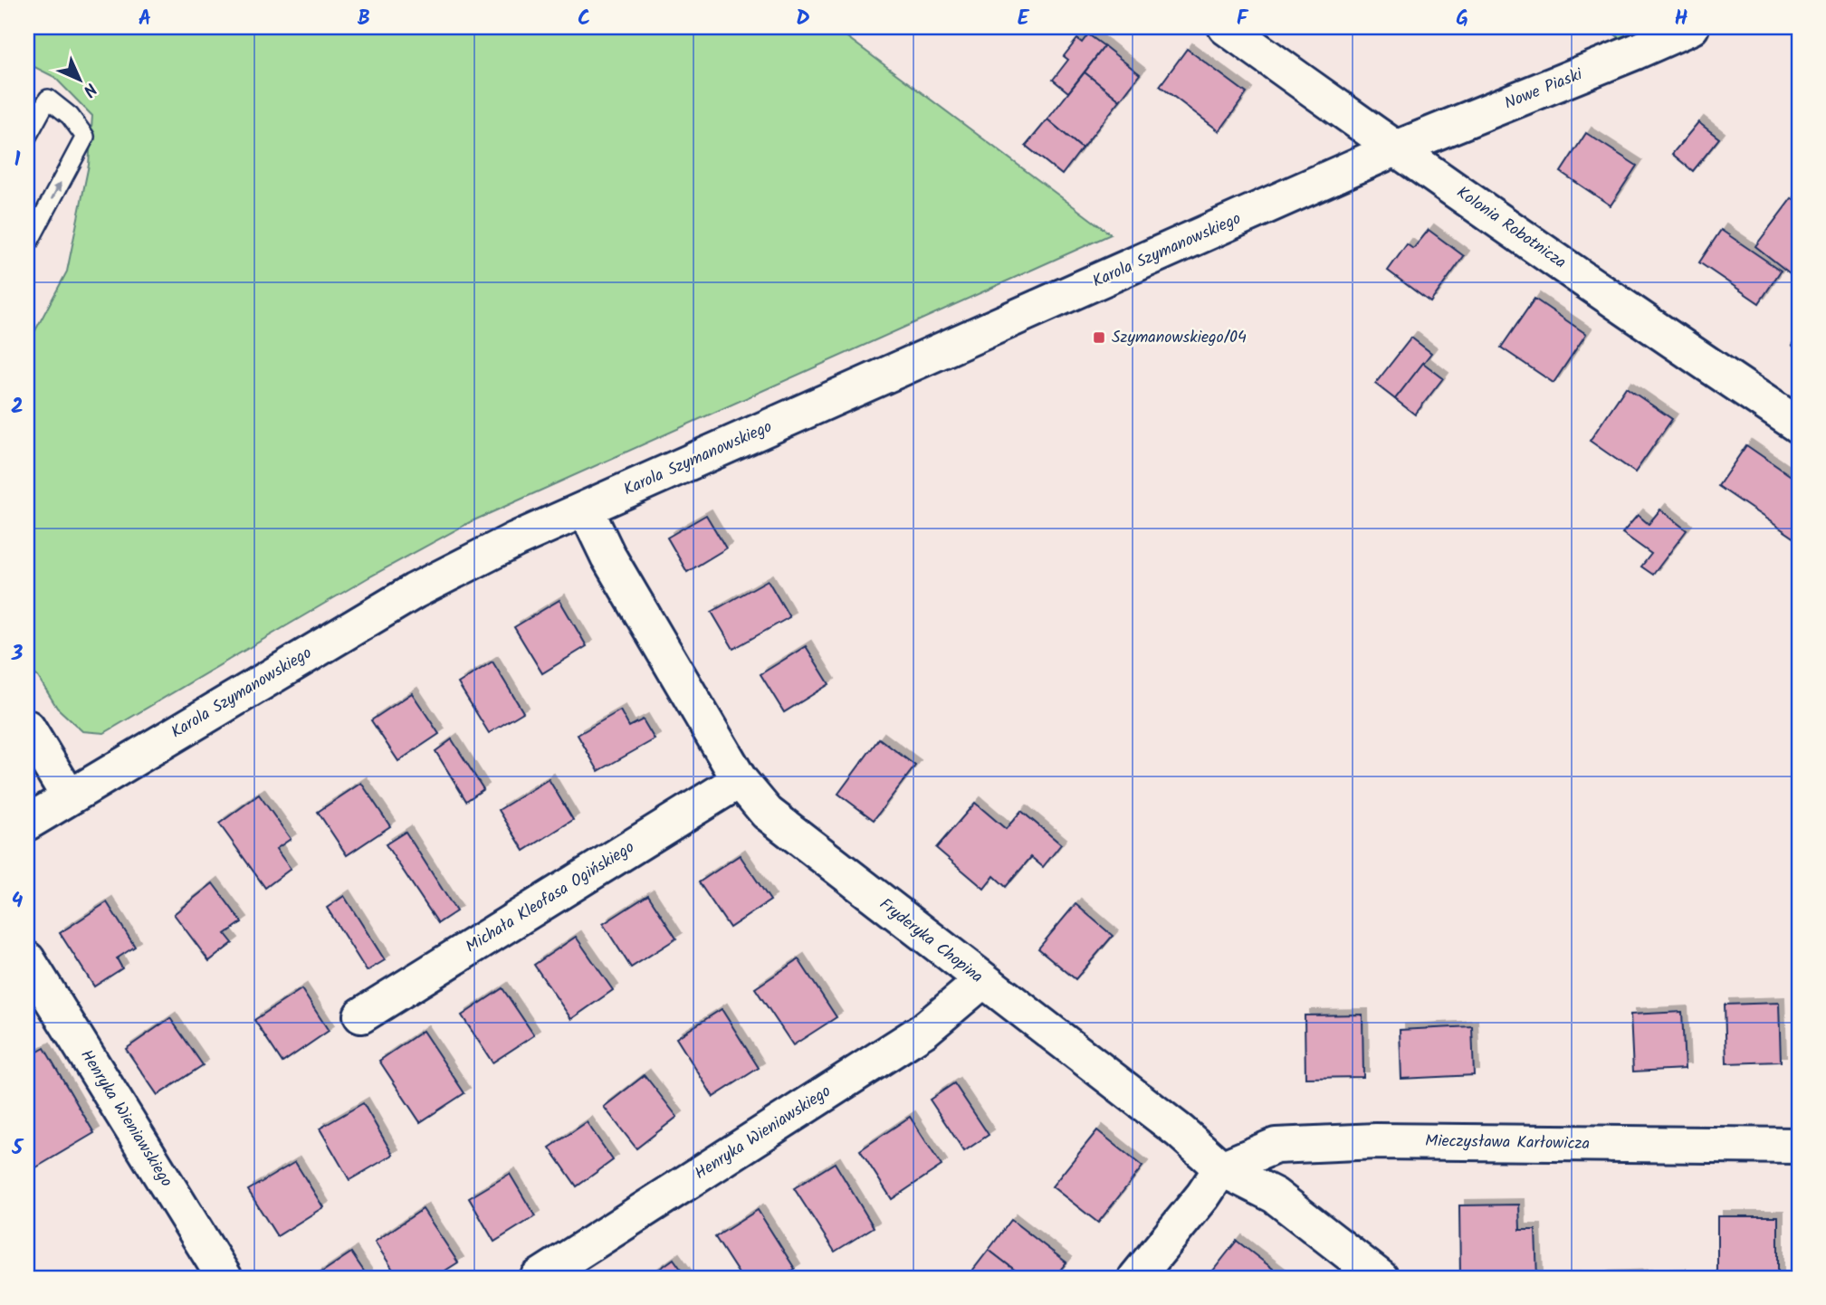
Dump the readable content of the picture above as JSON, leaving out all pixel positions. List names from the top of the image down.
{
  "streets": {
    "street": [
      "Nowe Piaski",
      "Kolonia Robotnicza",
      "Karola Szymanowskiego",
      "Michała Kleofasa Ogińskiego",
      "Fryderyka Chopina",
      "Henryka Wieniawskiego",
      "Mieczysława Karłowicza"
    ]
  },
  "crossings": [
    ["Nowe Piaski", "Kolonia Robotnicza"],
    ["Nowe Piaski", "Karola Szymanowskiego"],
    ["Kolonia Robotnicza", "Karola Szymanowskiego"],
    ["Karola Szymanowskiego", "Fryderyka Chopina"],
    ["Michała Kleofasa Ogińskiego", "Fryderyka Chopina"],
    ["Fryderyka Chopina", "Henryka Wieniawskiego"],
    ["Fryderyka Chopina", "Mieczysława Karłowicza"]
  ],
  "places": {
    "transit": ["Szymanowskiego/04"]
  },
  "north": "bottom right",
  "grid": {
    "columns": [
      "A",
      "B",
      "C",
      "D",
      "E",
      "F",
      "G",
      "H"
    ],
    "rows": [
      "1",
      "2",
      "3",
      "4",
      "5"
    ]
  }
}
